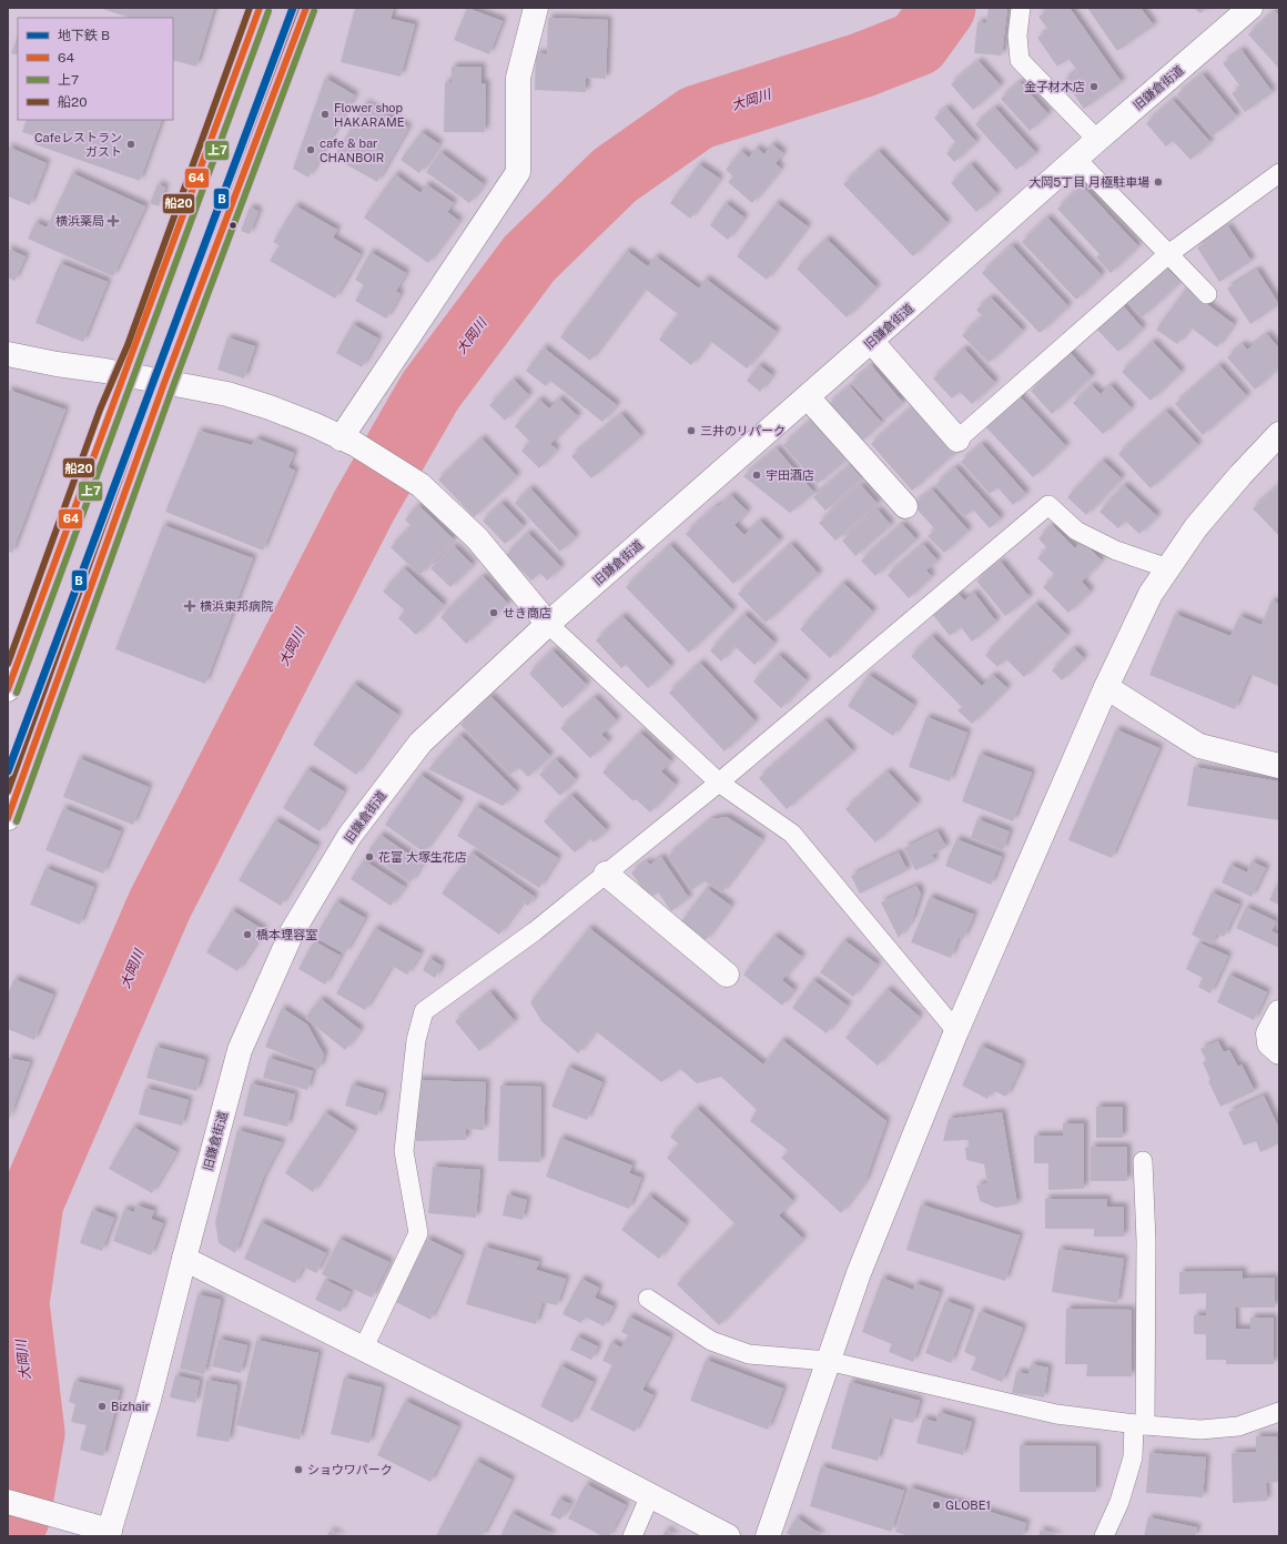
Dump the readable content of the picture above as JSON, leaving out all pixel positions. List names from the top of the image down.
{
  "streets": {
    "street": ["旧鎌倉街道"]
  },
  "water": ["大岡川"],
  "places": {
    "other": [
      "金子材木店",
      "Flower shop HAKARAME",
      "Cafeレストラン ガスト",
      "cafe & bar CHANBOIR",
      "大岡5丁目 月極駐車場",
      "三井のリパーク",
      "宇田酒店",
      "せき商店",
      "花富 大塚生花店",
      "橋本理容室",
      "Bizhair",
      "ショウワパーク",
      "GLOBE1"
    ],
    "health": ["横浜薬局", "横浜東邦病院"]
  },
  "lines": [
    "metro line B",
    "transit line 64",
    "transit line 船20",
    "transit line 上7"
  ],
  "legend": [
    "地下鉄 B",
    "64",
    "上7",
    "船20"
  ]
}
